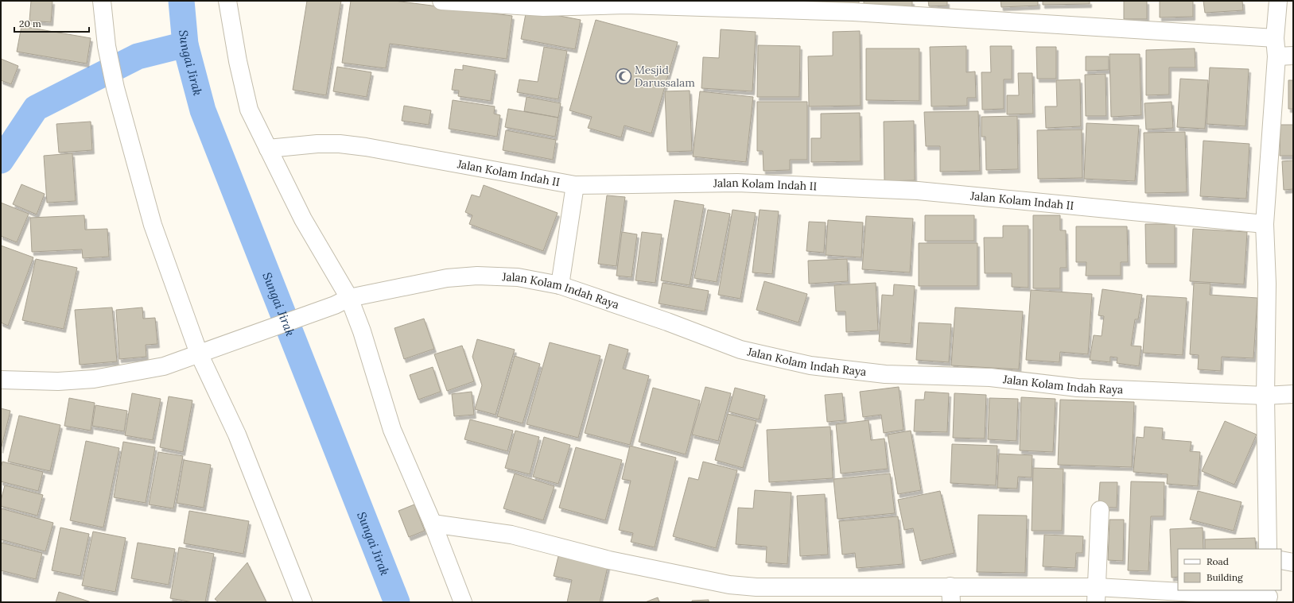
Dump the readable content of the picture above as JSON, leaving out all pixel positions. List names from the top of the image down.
{
  "streets": {
    "street": ["Jalan Kolam Indah II", "Jalan Kolam Indah Raya"]
  },
  "water": ["Sungai Jirak"],
  "places": {
    "mosque": ["Mesjid Darussalam"]
  },
  "legend": ["Road", "Building"],
  "scale_bar": "20 m"
}
